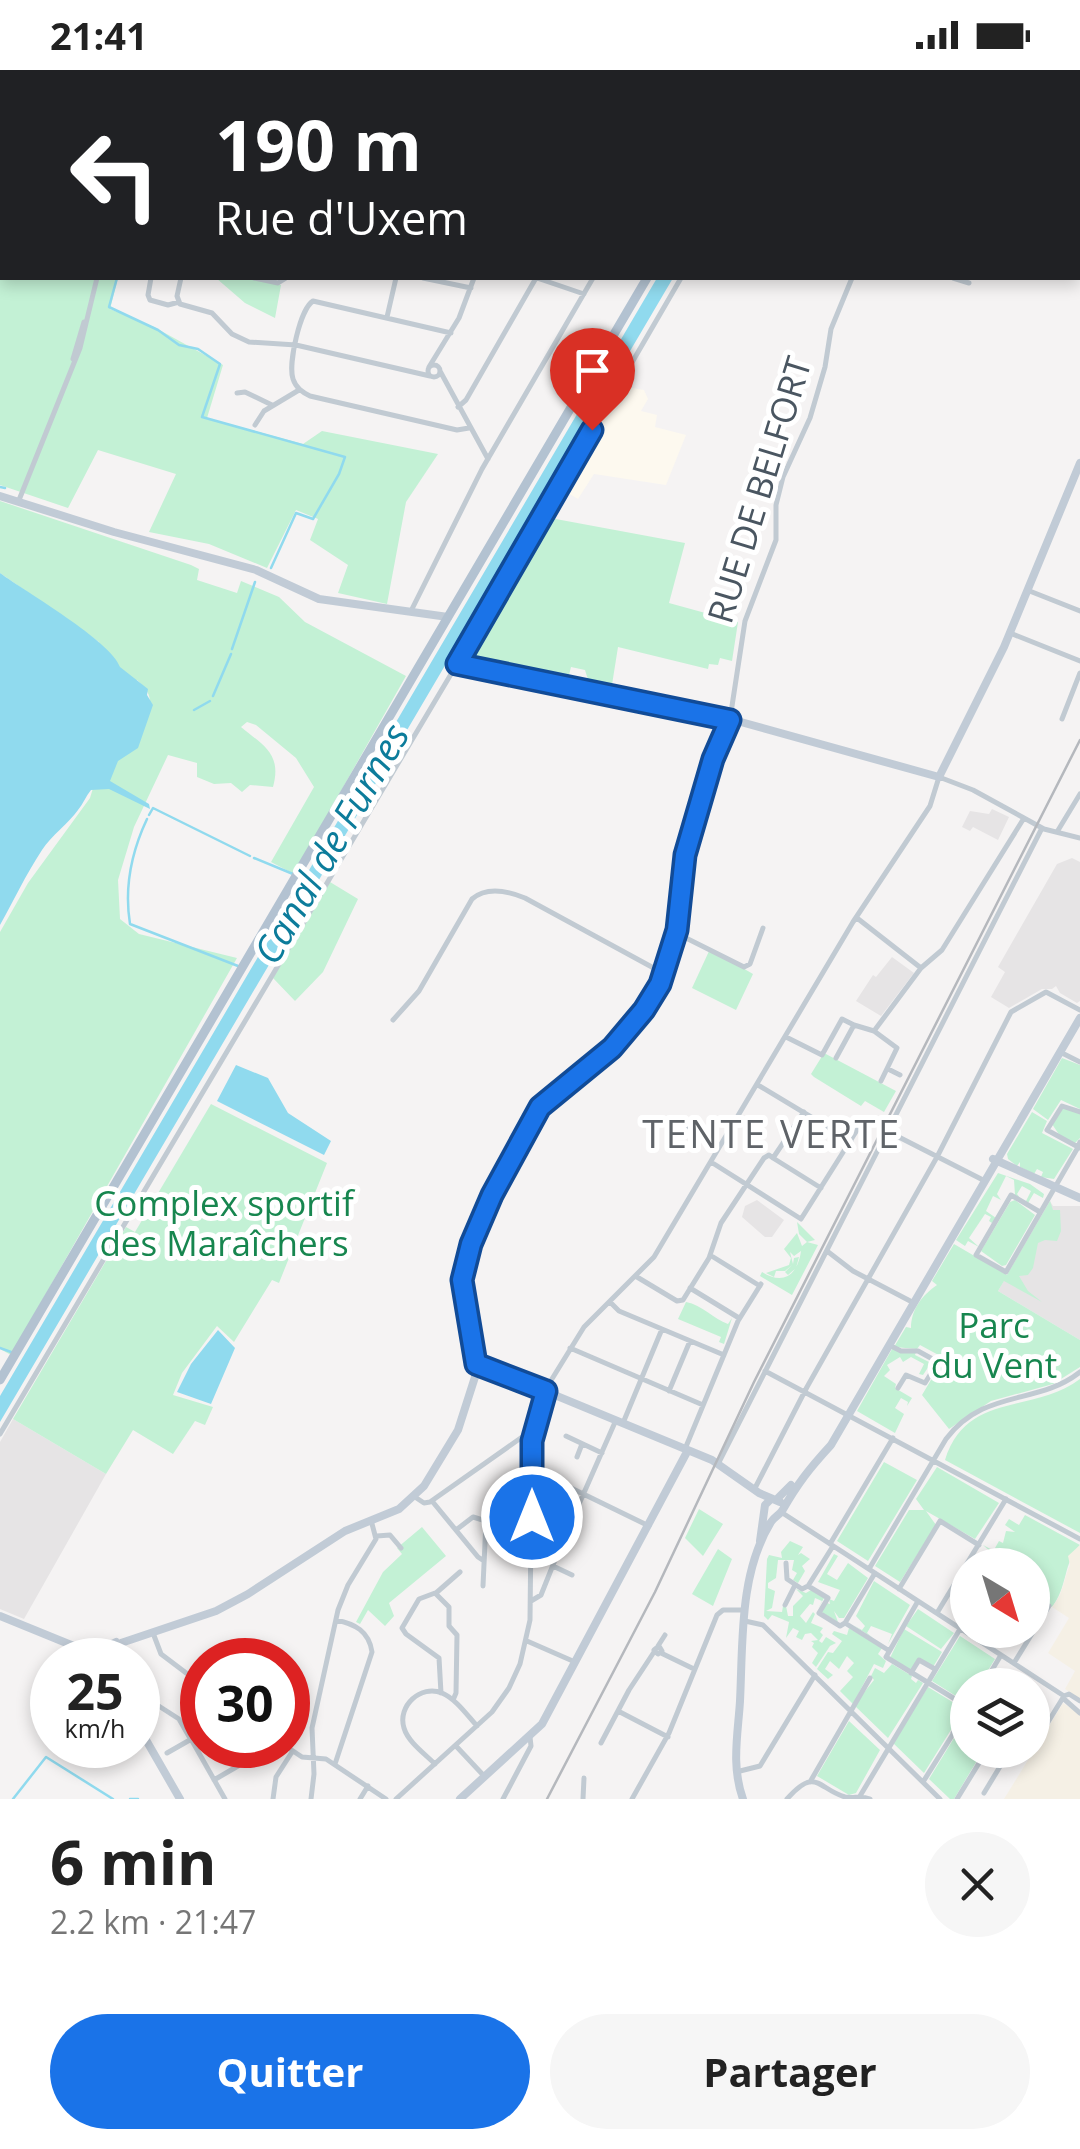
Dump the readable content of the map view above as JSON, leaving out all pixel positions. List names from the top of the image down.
{
  "streets": {
    "street": ["RUE DE BELFORT"]
  },
  "districts": ["TENTE VERTE"],
  "water": ["Canal de Furnes"],
  "parks": ["Complex sportif des Maraîchers", "Parc du Vent"],
  "north": "bottom right",
  "page": {
    "status": "21:41",
    "turn": ["190 m", "Rue d'Uxem"],
    "speed": "25 km/h",
    "limit": "30",
    "heading": ["6 min", "2.2 km · 21:47"],
    "buttons": ["Quitter", "Partager"]
  }
}
